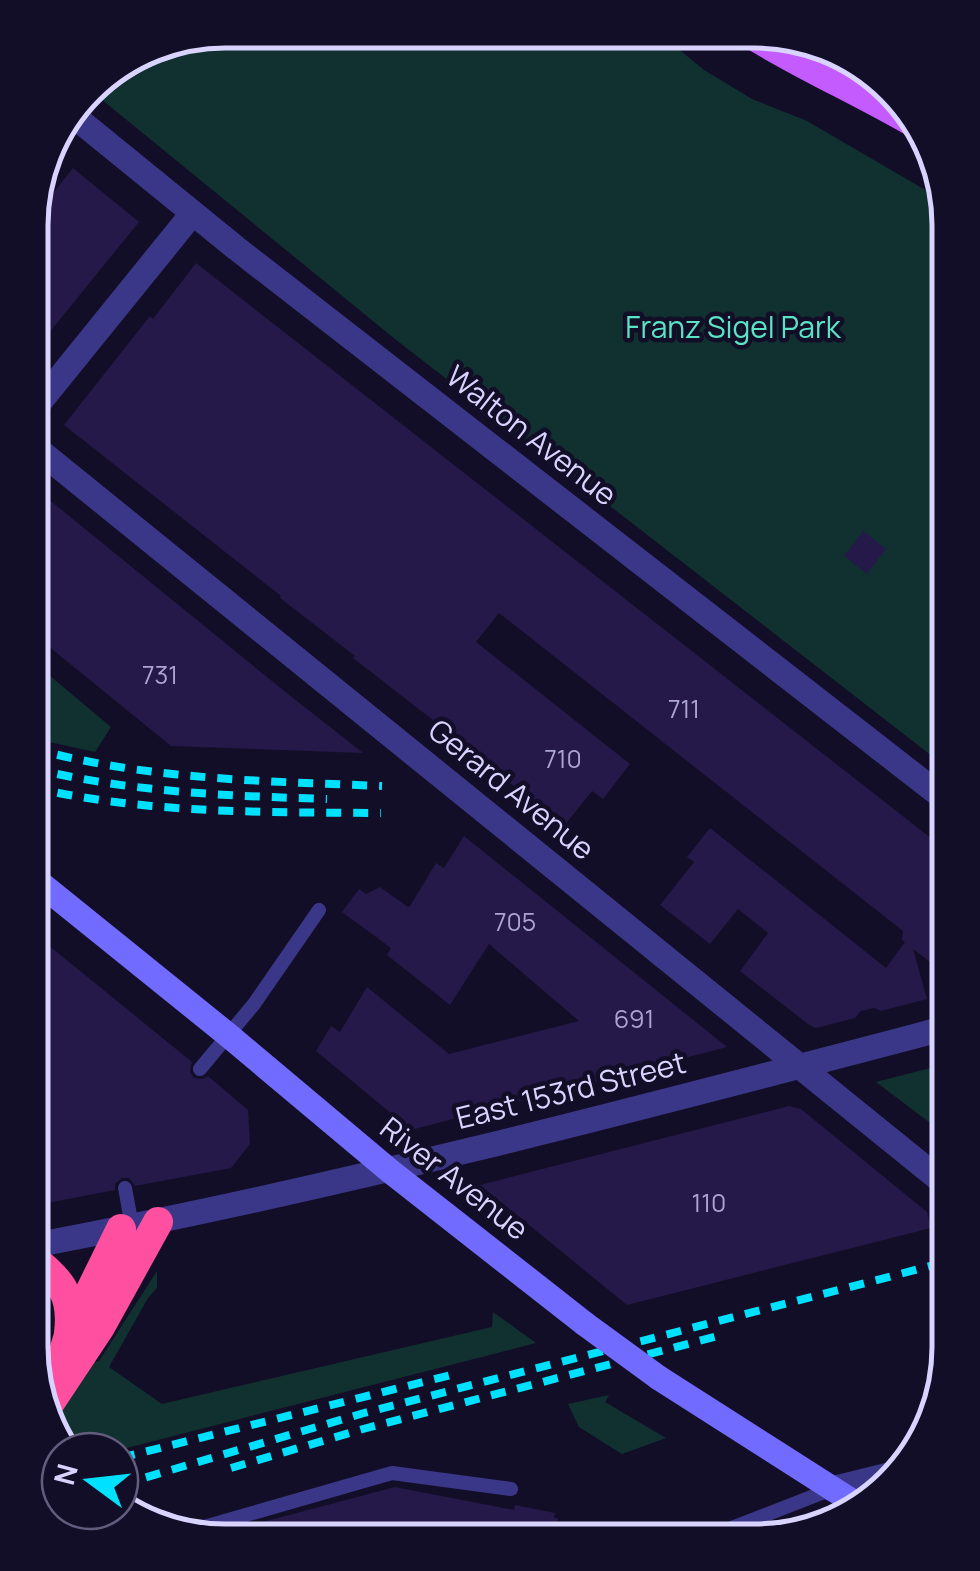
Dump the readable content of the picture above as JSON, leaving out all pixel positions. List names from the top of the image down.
{
  "streets": {
    "main road": ["River Avenue"],
    "street": ["Walton Avenue", "Gerard Avenue", "East 153rd Street"]
  },
  "crossings": [
    ["Gerard Avenue", "East 153rd Street"],
    ["East 153rd Street", "River Avenue"]
  ],
  "parks": ["Franz Sigel Park"],
  "house_numbers": [
    "731",
    "711",
    "710",
    "705",
    "691",
    "110"
  ],
  "north": "left"
}
